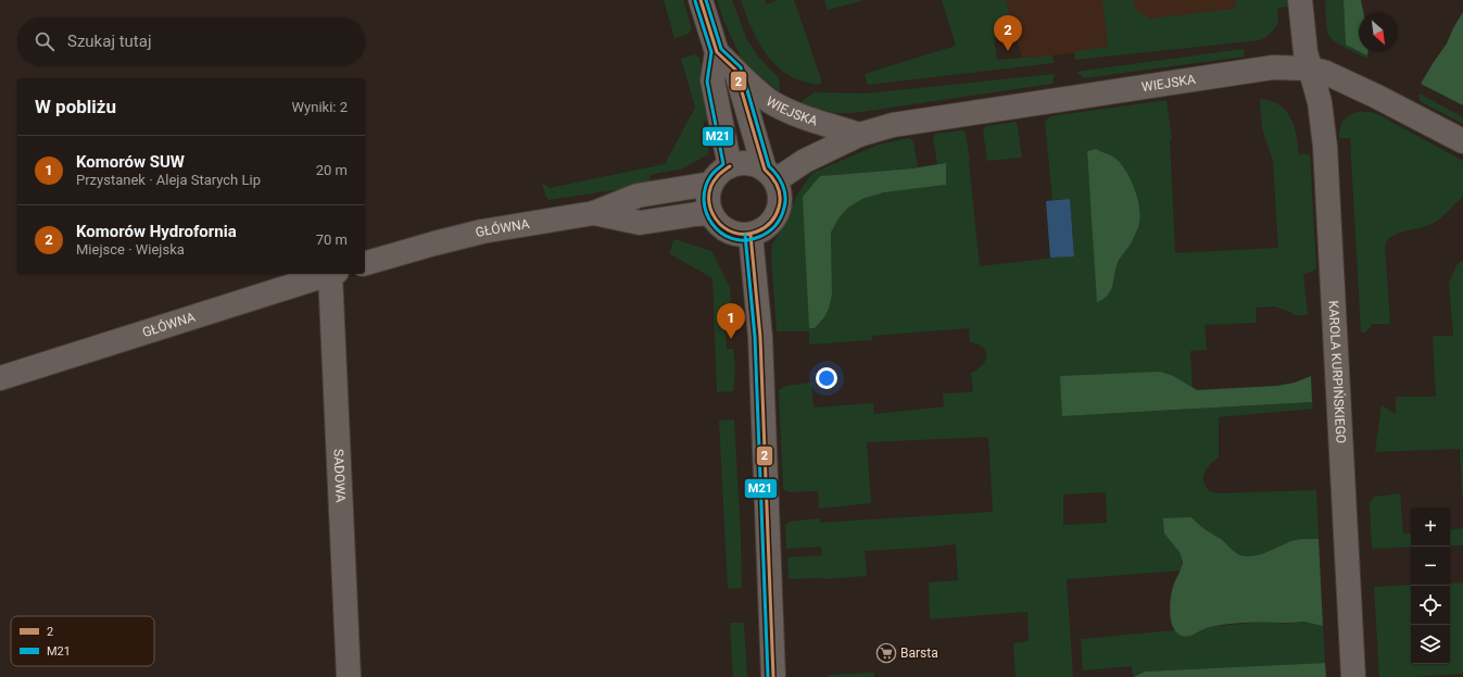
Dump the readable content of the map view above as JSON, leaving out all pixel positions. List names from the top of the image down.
{
  "streets": {
    "street": [
      "WIEJSKA",
      "GŁÓWNA",
      "KAROLA KURPIŃSKIEGO",
      "SADOWA"
    ]
  },
  "crossings": [
    ["WIEJSKA", "GŁÓWNA"],
    ["WIEJSKA", "KAROLA KURPIŃSKIEGO"]
  ],
  "places": {
    "supermarket": ["Barsta"]
  },
  "lines": ["transit line 2", "transit line M21"],
  "legend": ["2", "M21"],
  "north": "bottom right",
  "page": {
    "pins": ["2", "1"],
    "search": "Szukaj tutaj",
    "heading": ["W pobliżu", "Wyniki: 2"],
    "list": [
      {
        "mark": "1",
        "name": "Komorów SUW",
        "note": "Przystanek · Aleja Starych Lip",
        "value": "20 m"
      },
      {
        "mark": "2",
        "name": "Komorów Hydrofornia",
        "note": "Miejsce · Wiejska",
        "value": "70 m"
      }
    ],
    "map_buttons": ["+", "−"]
  }
}
